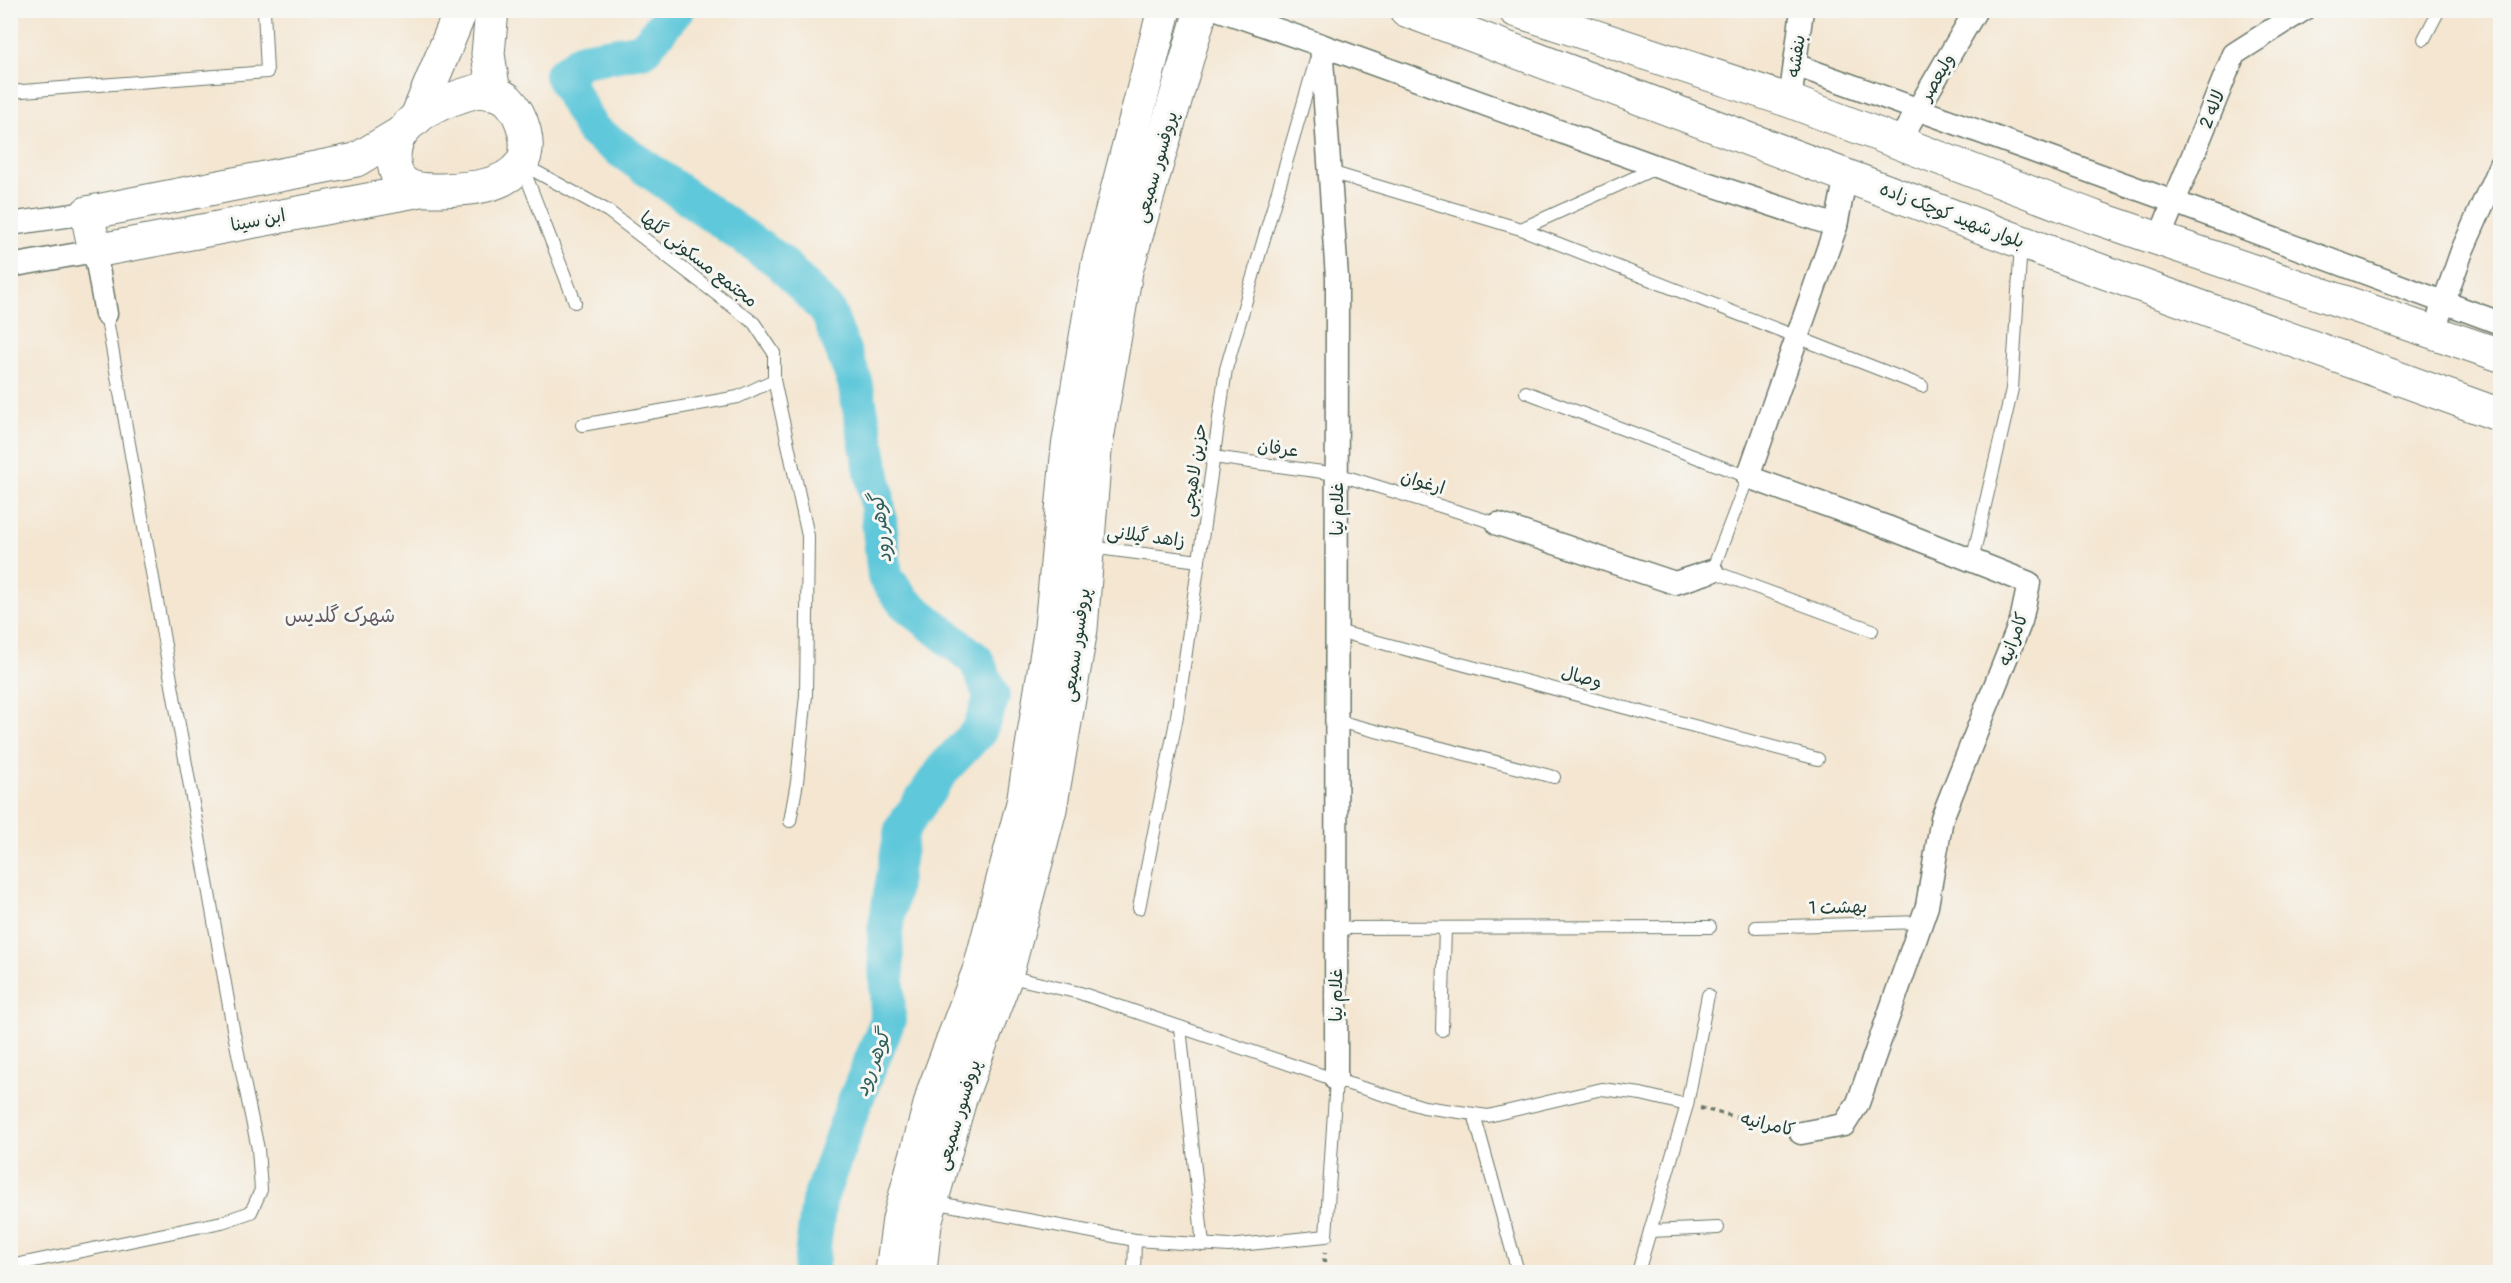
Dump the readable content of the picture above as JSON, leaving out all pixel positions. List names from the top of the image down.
{
  "streets": {
    "main road": ["پروفسور سمیعی", "بلوار شهید کوچک زاده", "ابن سینا"],
    "street": [
      "بنفشه",
      "ولیعصر",
      "لاله 2",
      "غلام نیا",
      "کامرانیه"
    ],
    "lane": [
      "مجتمع مسکونی گلها",
      "عرفان",
      "حزین لاهیجی",
      "ارغوان",
      "زاهد گیلانی",
      "وصال",
      "بهشت 1"
    ]
  },
  "crossings": [
    ["پروفسور سمیعی", "زاهد گیلانی"],
    ["ابن سینا", "مجتمع مسکونی گلها"],
    ["عرفان", "حزین لاهیجی"],
    ["عرفان", "ارغوان"],
    ["عرفان", "غلام نیا"],
    ["حزین لاهیجی", "غلام نیا"],
    ["حزین لاهیجی", "زاهد گیلانی"],
    ["ارغوان", "غلام نیا"],
    ["غلام نیا", "وصال"],
    ["کامرانیه", "بهشت 1"]
  ],
  "districts": ["شهرک گلدیس"],
  "water": ["گوهر رود"]
}
